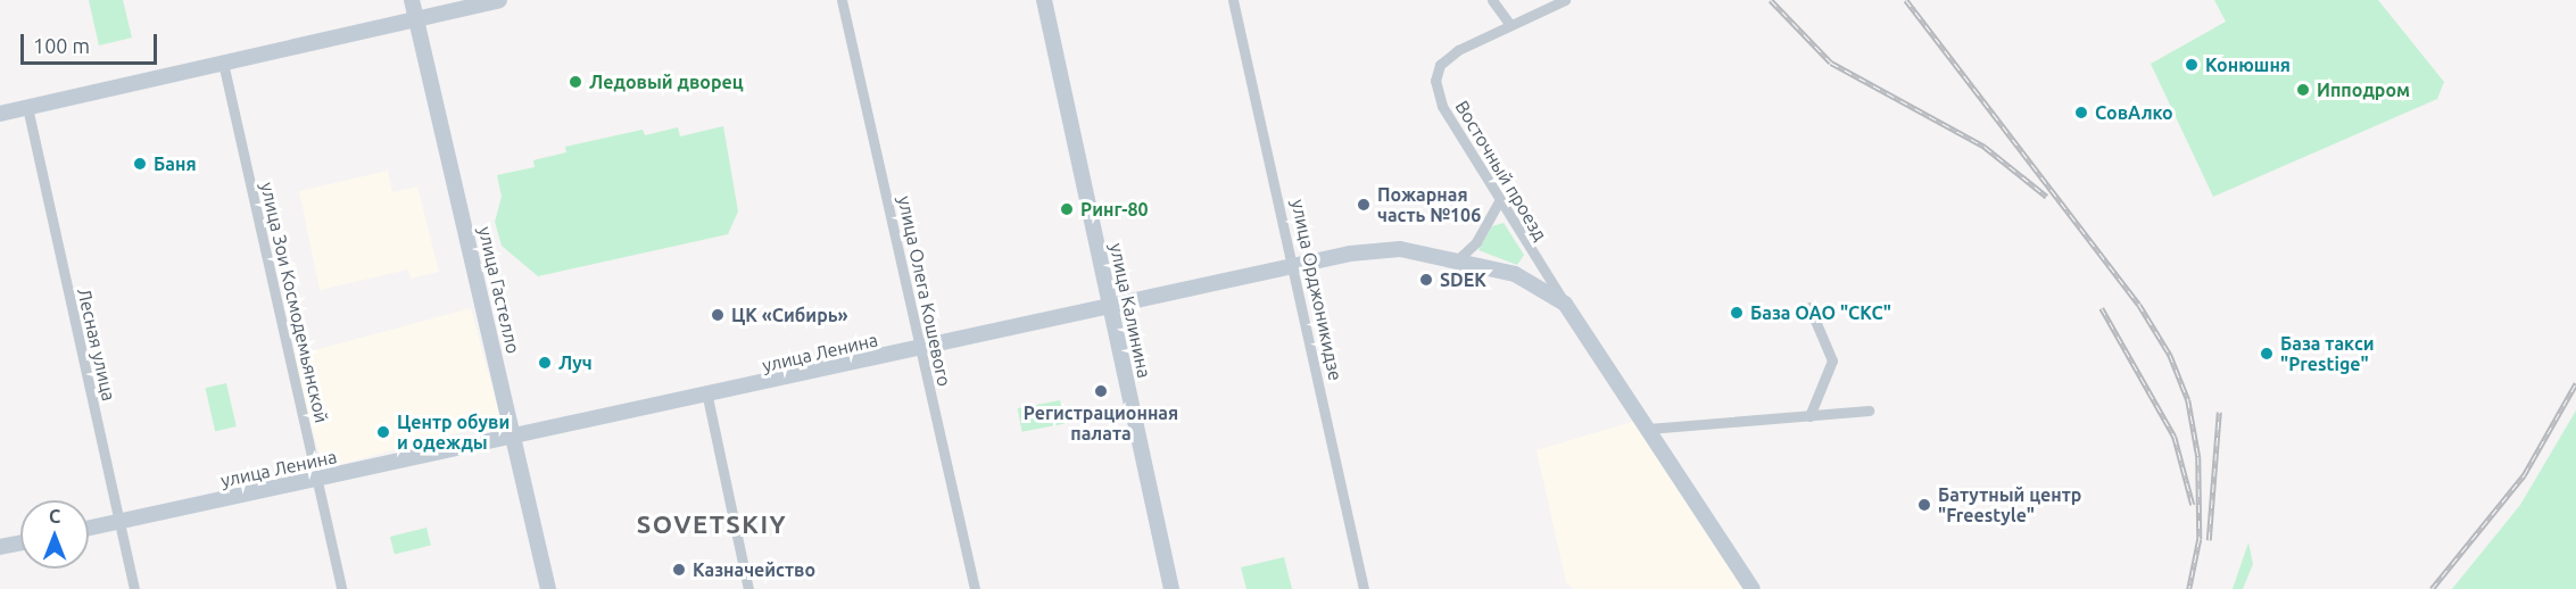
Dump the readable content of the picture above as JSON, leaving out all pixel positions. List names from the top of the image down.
{
  "streets": {
    "main road": ["улица Гастелло", "улица Калинина", "улица Ленина"],
    "street": [
      "Восточный проезд",
      "улица Орджоникидзе",
      "улица Олега Кошевого",
      "улица Зои Космодемьянской",
      "Лесная улица"
    ]
  },
  "crossings": [
    ["Восточный проезд", "улица Ленина"],
    ["улица Гастелло", "улица Ленина"],
    ["улица Орджоникидзе", "улица Ленина"],
    ["улица Олега Кошевого", "улица Ленина"],
    ["улица Зои Космодемьянской", "улица Ленина"],
    ["улица Калинина", "улица Ленина"],
    ["Лесная улица", "улица Ленина"]
  ],
  "districts": ["SOVETSKIY"],
  "places": [
    "Конюшня",
    "Ледовый дворец",
    "Ипподром",
    "СовАлко",
    "Баня",
    "Пожарная часть №106",
    "Ринг-80",
    "SDEK",
    "База ОАО \"СКС\"",
    "ЦК «Сибирь»",
    "База такси \"Prestige\"",
    "Луч",
    "Регистрационная палата",
    "Центр обуви и одежды",
    "Батутный центр \"Freestyle\"",
    "Казначейство"
  ],
  "scale_bar": "100 m",
  "north": "top"
}
